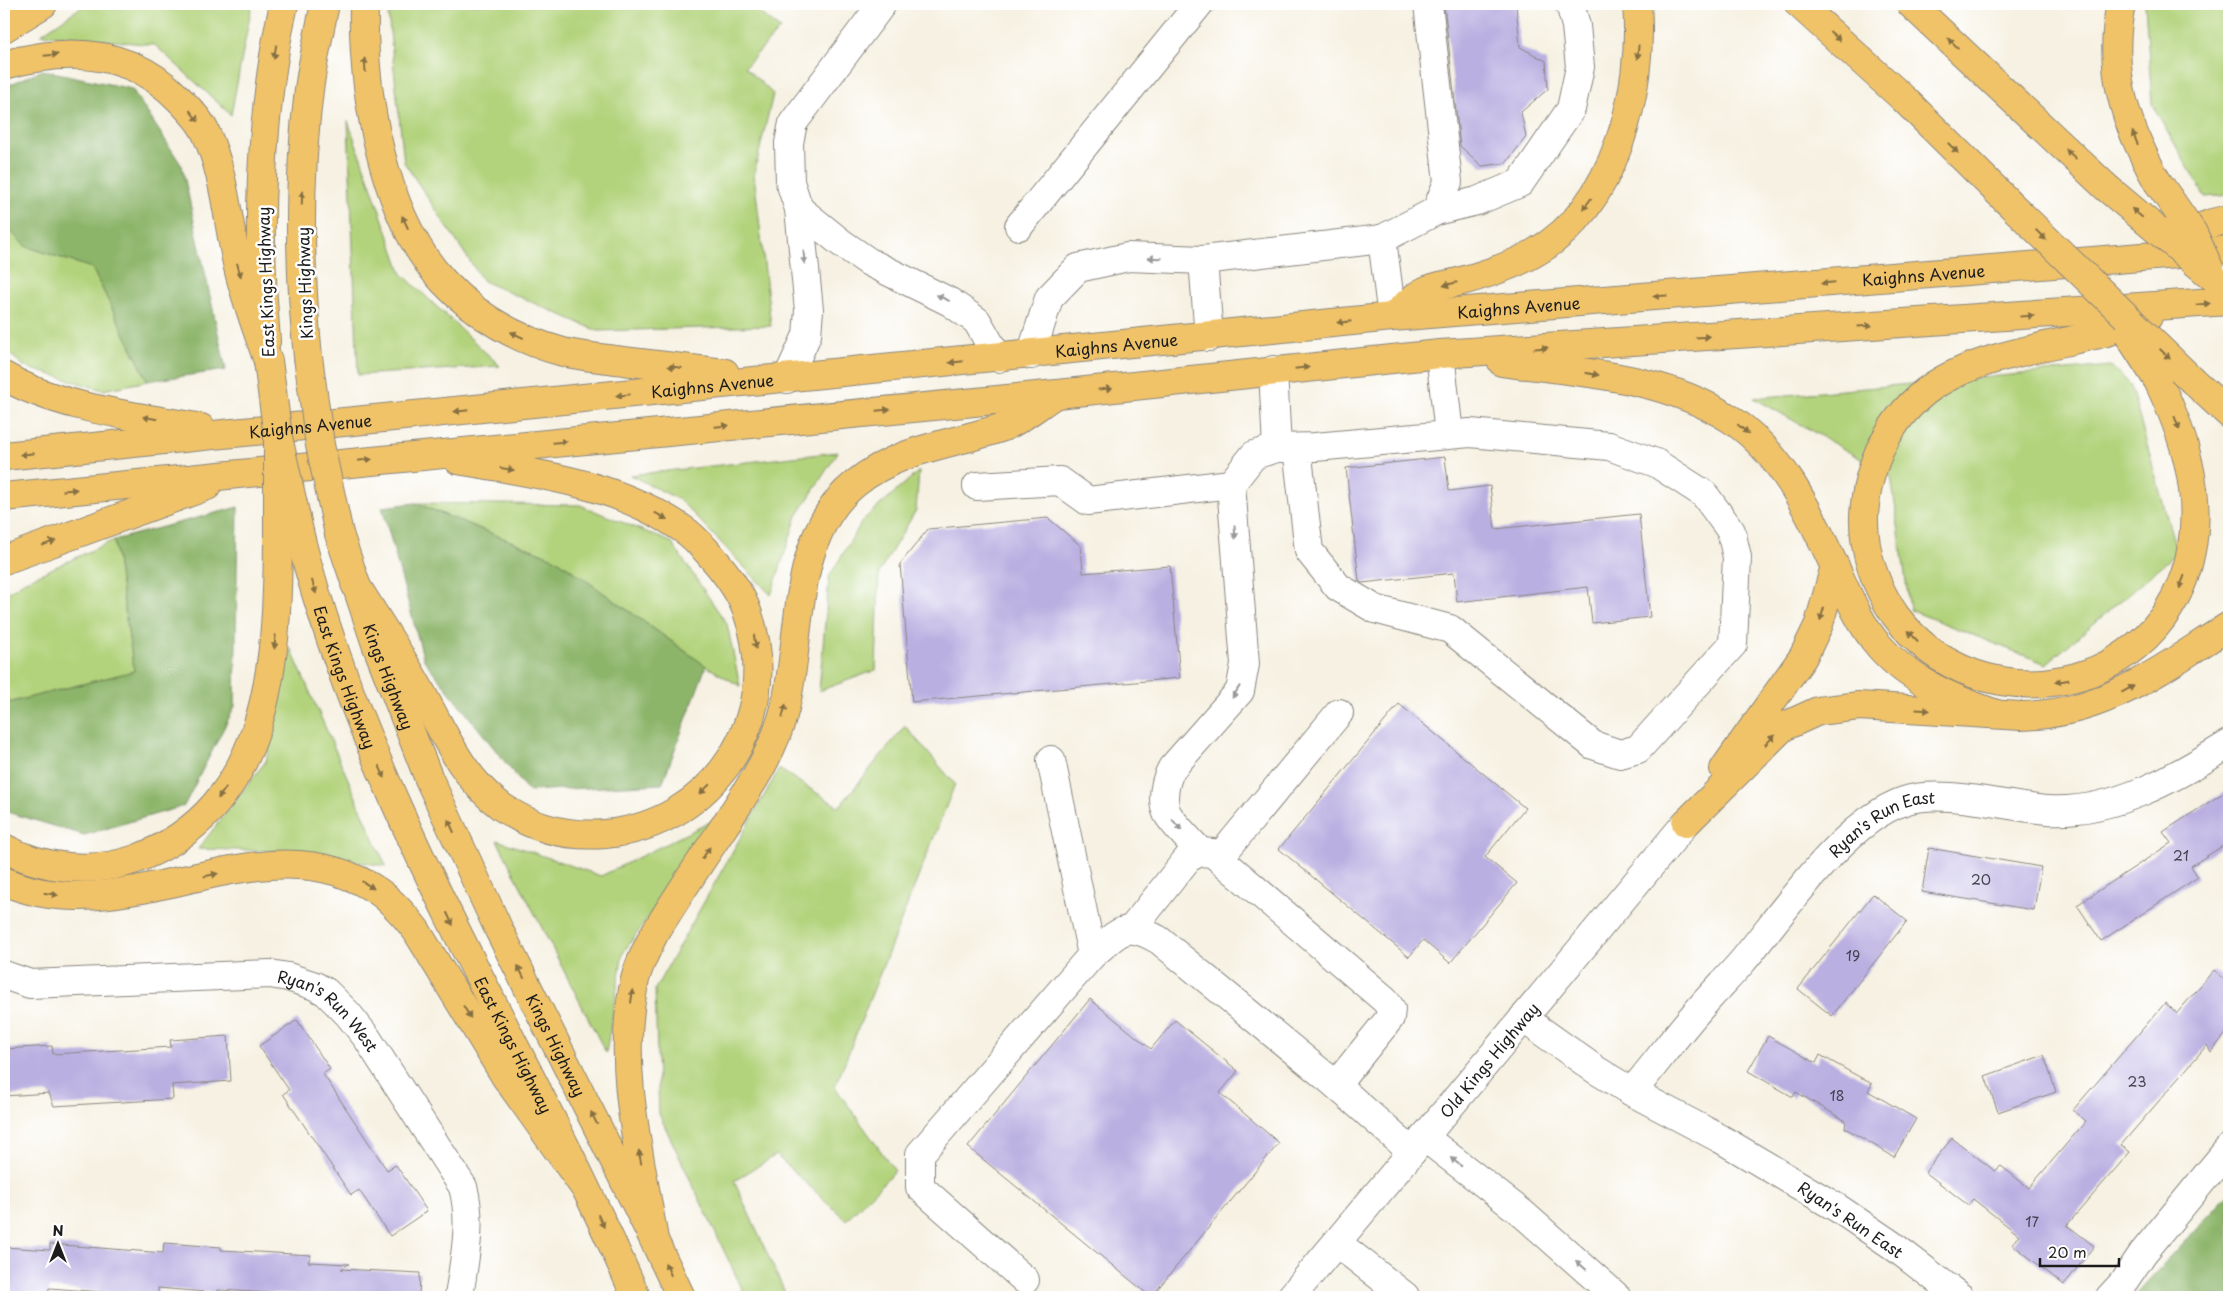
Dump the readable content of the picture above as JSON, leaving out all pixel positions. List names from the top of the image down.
{
  "streets": {
    "main road": ["Kaighns Avenue", "East Kings Highway", "Kings Highway"],
    "street": ["Ryan's Run East", "Ryan's Run West", "Old Kings Highway"]
  },
  "crossings": [
    ["Ryan's Run East", "Old Kings Highway"]
  ],
  "one_way": ["East Kings Highway", "Kings Highway"],
  "house_numbers": [
    "21",
    "20",
    "19",
    "23",
    "18",
    "17"
  ],
  "scale_bar": "20 m",
  "north": "top"
}
